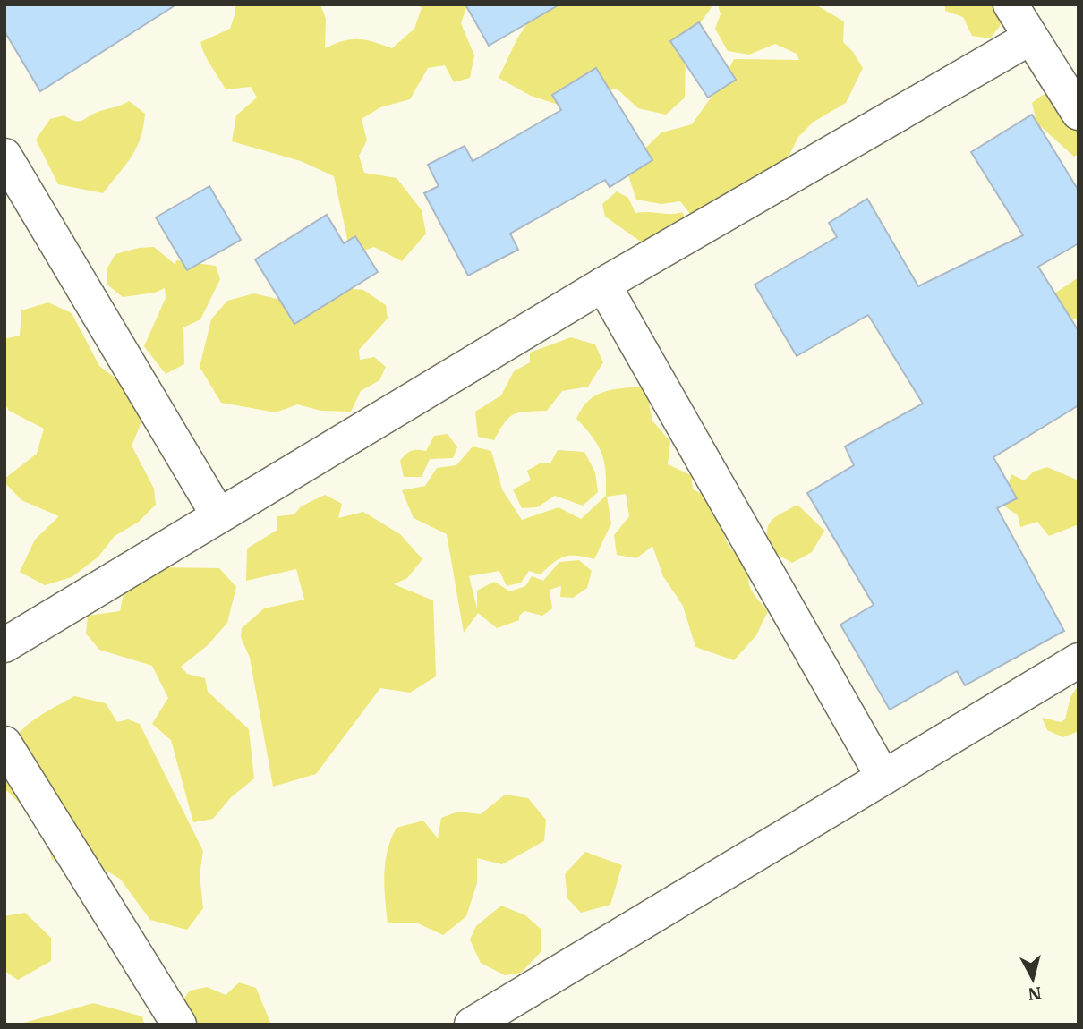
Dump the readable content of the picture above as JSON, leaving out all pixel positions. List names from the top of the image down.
{
  "north": "bottom"
}
